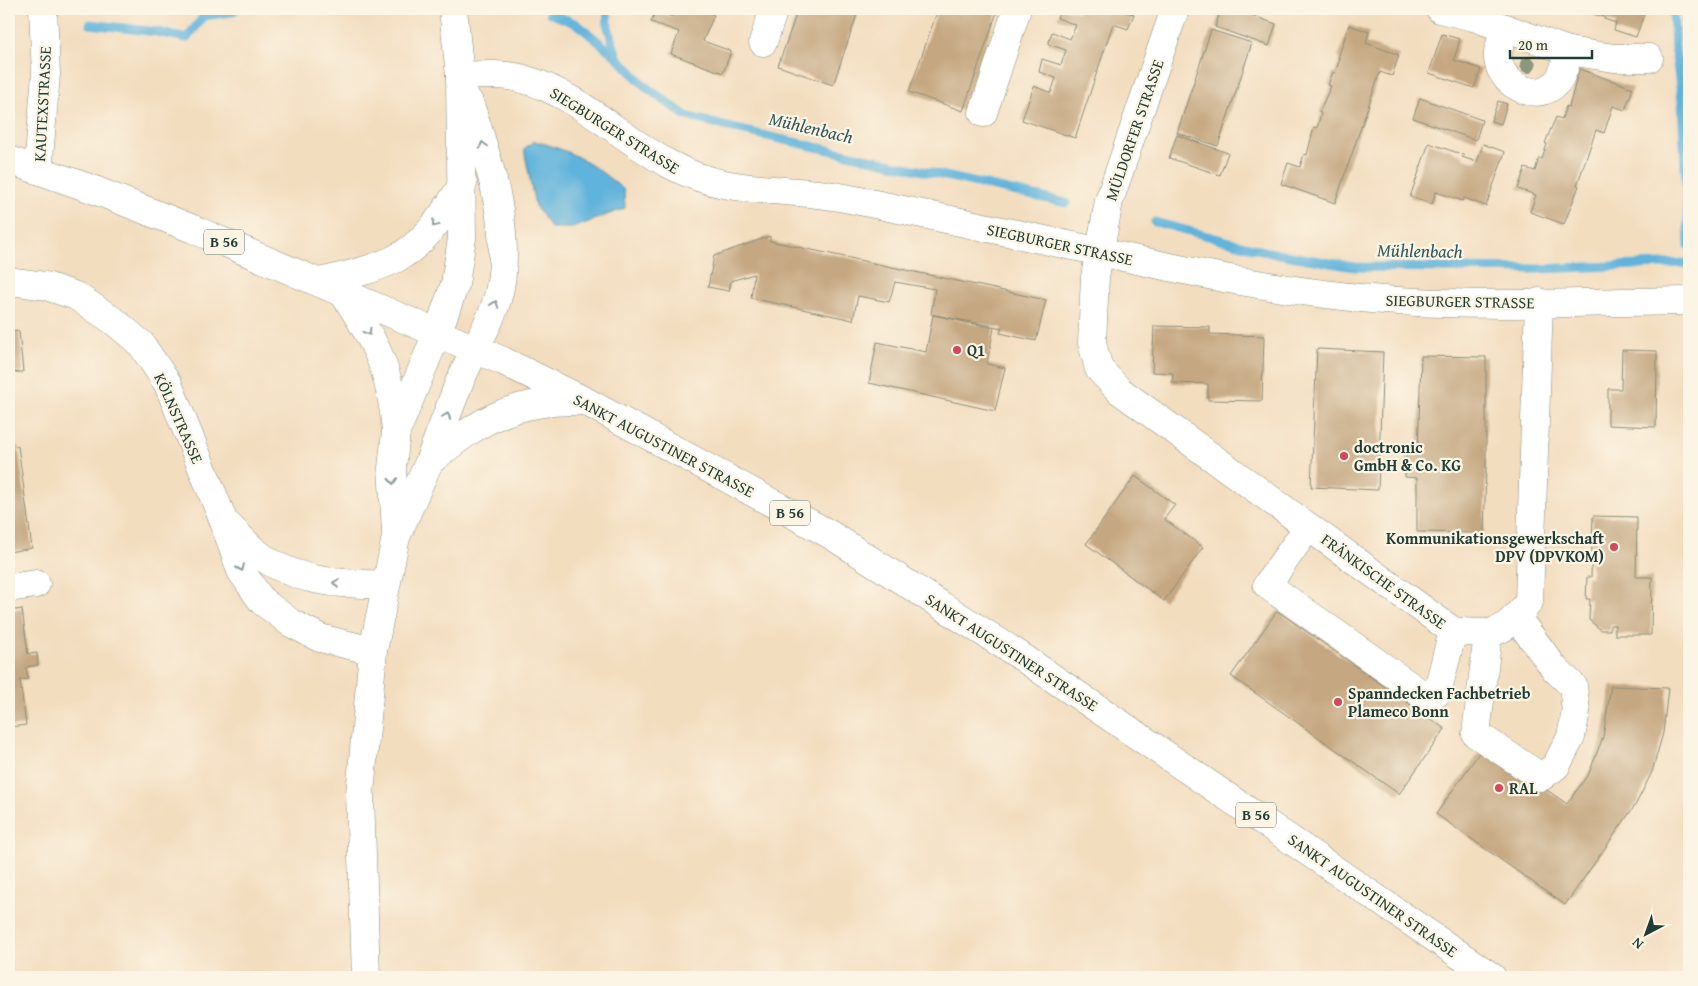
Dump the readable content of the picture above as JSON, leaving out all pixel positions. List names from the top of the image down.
{
  "streets": {
    "main road": [
      "KAUTEXSTRASSE",
      "SIEGBURGER STRASSE",
      "MÜLDORFER STRASSE",
      "B 56",
      "KÖLNSTRASSE",
      "SANKT AUGUSTINER STRASSE",
      "FRÄNKISCHE STRASSE"
    ]
  },
  "crossings": [
    ["KAUTEXSTRASSE", "SANKT AUGUSTINER STRASSE"],
    ["SIEGBURGER STRASSE", "MÜLDORFER STRASSE"],
    ["SIEGBURGER STRASSE", "FRÄNKISCHE STRASSE"],
    ["MÜLDORFER STRASSE", "FRÄNKISCHE STRASSE"]
  ],
  "water": ["Mühlenbach"],
  "places": [
    "Q1",
    "doctronic GmbH & Co. KG",
    "Kommunikationsgewerkschaft DPV (DPVKOM)",
    "Spanndecken Fachbetrieb Plameco Bonn",
    "RAL"
  ],
  "scale_bar": "20 m",
  "north": "bottom left"
}
